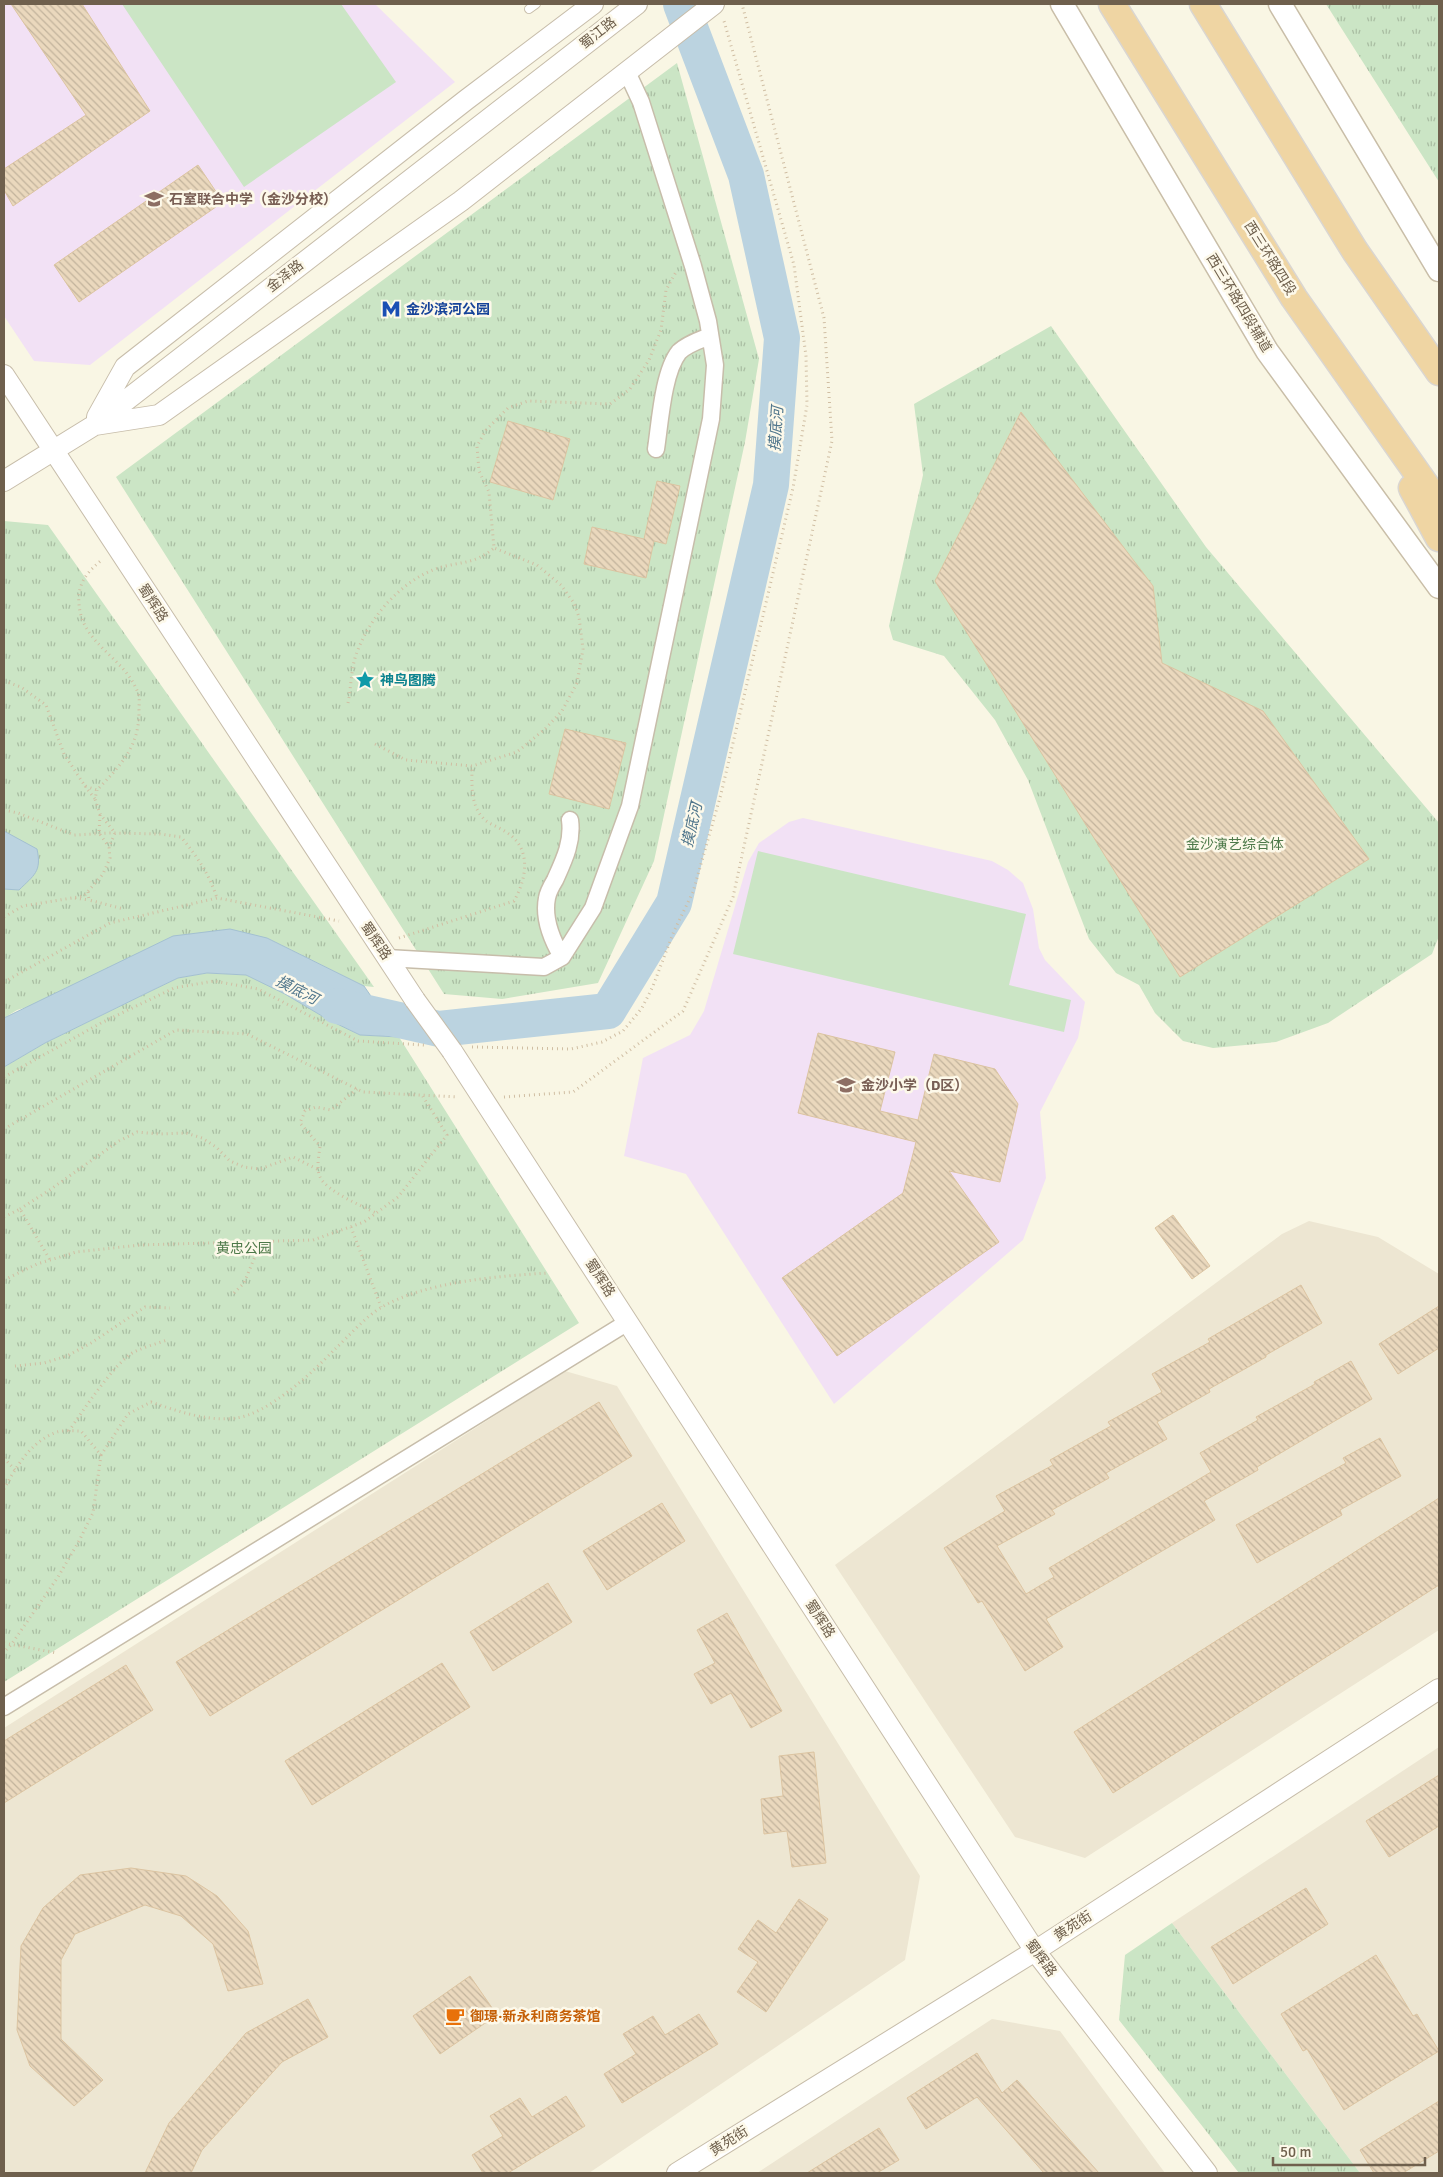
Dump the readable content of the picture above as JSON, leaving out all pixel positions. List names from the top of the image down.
{
  "streets": {
    "highway": ["西三环路四段"],
    "main road": ["西三环路四段辅道"],
    "street": [
      "蜀江路",
      "金泽路",
      "蜀辉路",
      "黄苑街"
    ]
  },
  "crossings": [
    ["蜀江路", "金泽路"],
    ["金泽路", "蜀辉路"],
    ["蜀辉路", "黄苑街"]
  ],
  "water": ["摸底河"],
  "parks": ["金沙演艺综合体", "黄忠公园"],
  "places": {
    "school or university": ["石室联合中学（金沙分校）", "金沙小学（D区）"],
    "metro station": ["金沙滨河公园"],
    "place": ["神鸟图腾"],
    "cafe": ["御璟·新永利商务茶馆"]
  },
  "scale_bar": "50 m"
}
